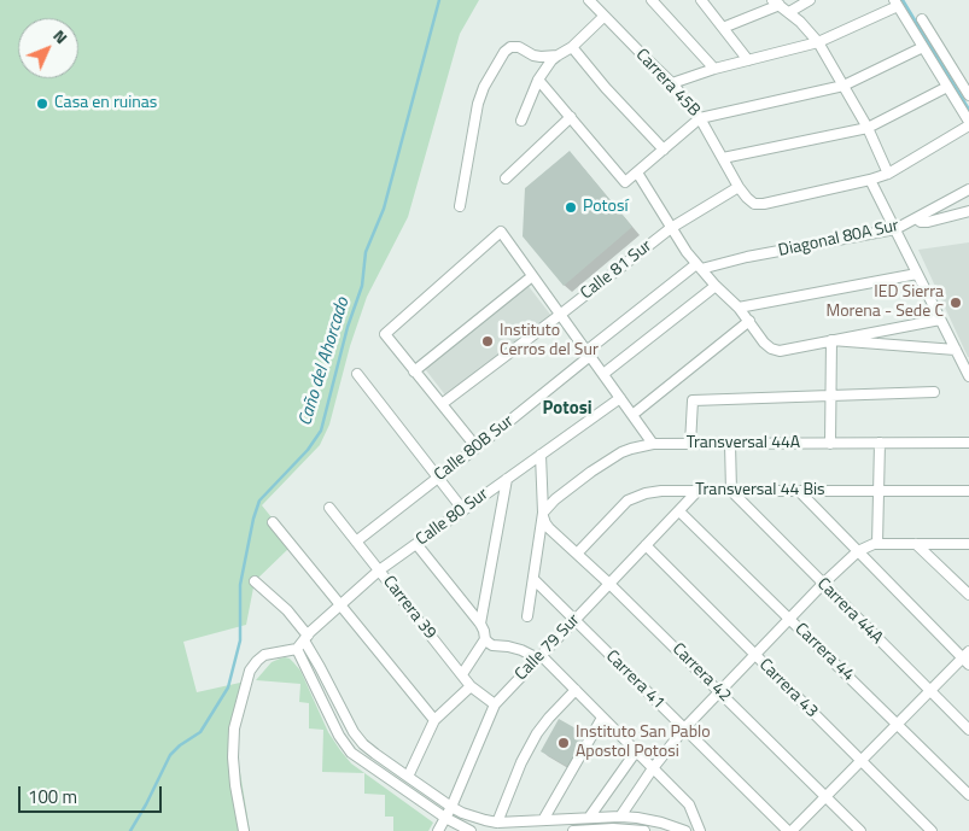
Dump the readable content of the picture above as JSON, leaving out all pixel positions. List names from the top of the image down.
{
  "streets": {
    "street": [
      "Carrera 45B",
      "Diagonal 80A Sur",
      "Calle 81 Sur",
      "Transversal 44A",
      "Calle 80B Sur",
      "Transversal 44 Bis",
      "Calle 80 Sur",
      "Carrera 39",
      "Carrera 44A",
      "Calle 79 Sur",
      "Carrera 44",
      "Carrera 42",
      "Carrera 41",
      "Carrera 43"
    ]
  },
  "crossings": [
    ["Carrera 45B", "Calle 81 Sur"],
    ["Diagonal 80A Sur", "Calle 80B Sur"],
    ["Transversal 44A", "Carrera 42"],
    ["Calle 80B Sur", "Carrera 39"],
    ["Transversal 44 Bis", "Carrera 44A"],
    ["Transversal 44 Bis", "Calle 79 Sur"],
    ["Transversal 44 Bis", "Carrera 42"],
    ["Calle 80 Sur", "Carrera 39"],
    ["Carrera 39", "Calle 79 Sur"],
    ["Calle 79 Sur", "Carrera 44"],
    ["Calle 79 Sur", "Carrera 42"],
    ["Calle 79 Sur", "Carrera 41"],
    ["Calle 79 Sur", "Carrera 43"]
  ],
  "districts": ["Potosi"],
  "water": ["Caño del Ahorcado"],
  "places": [
    "Casa en ruinas",
    "Potosí",
    "IED Sierra Morena - Sede C",
    "Instituto Cerros del Sur",
    "Instituto San Pablo Apostol Potosi"
  ],
  "scale_bar": "100 m",
  "north": "top right"
}
